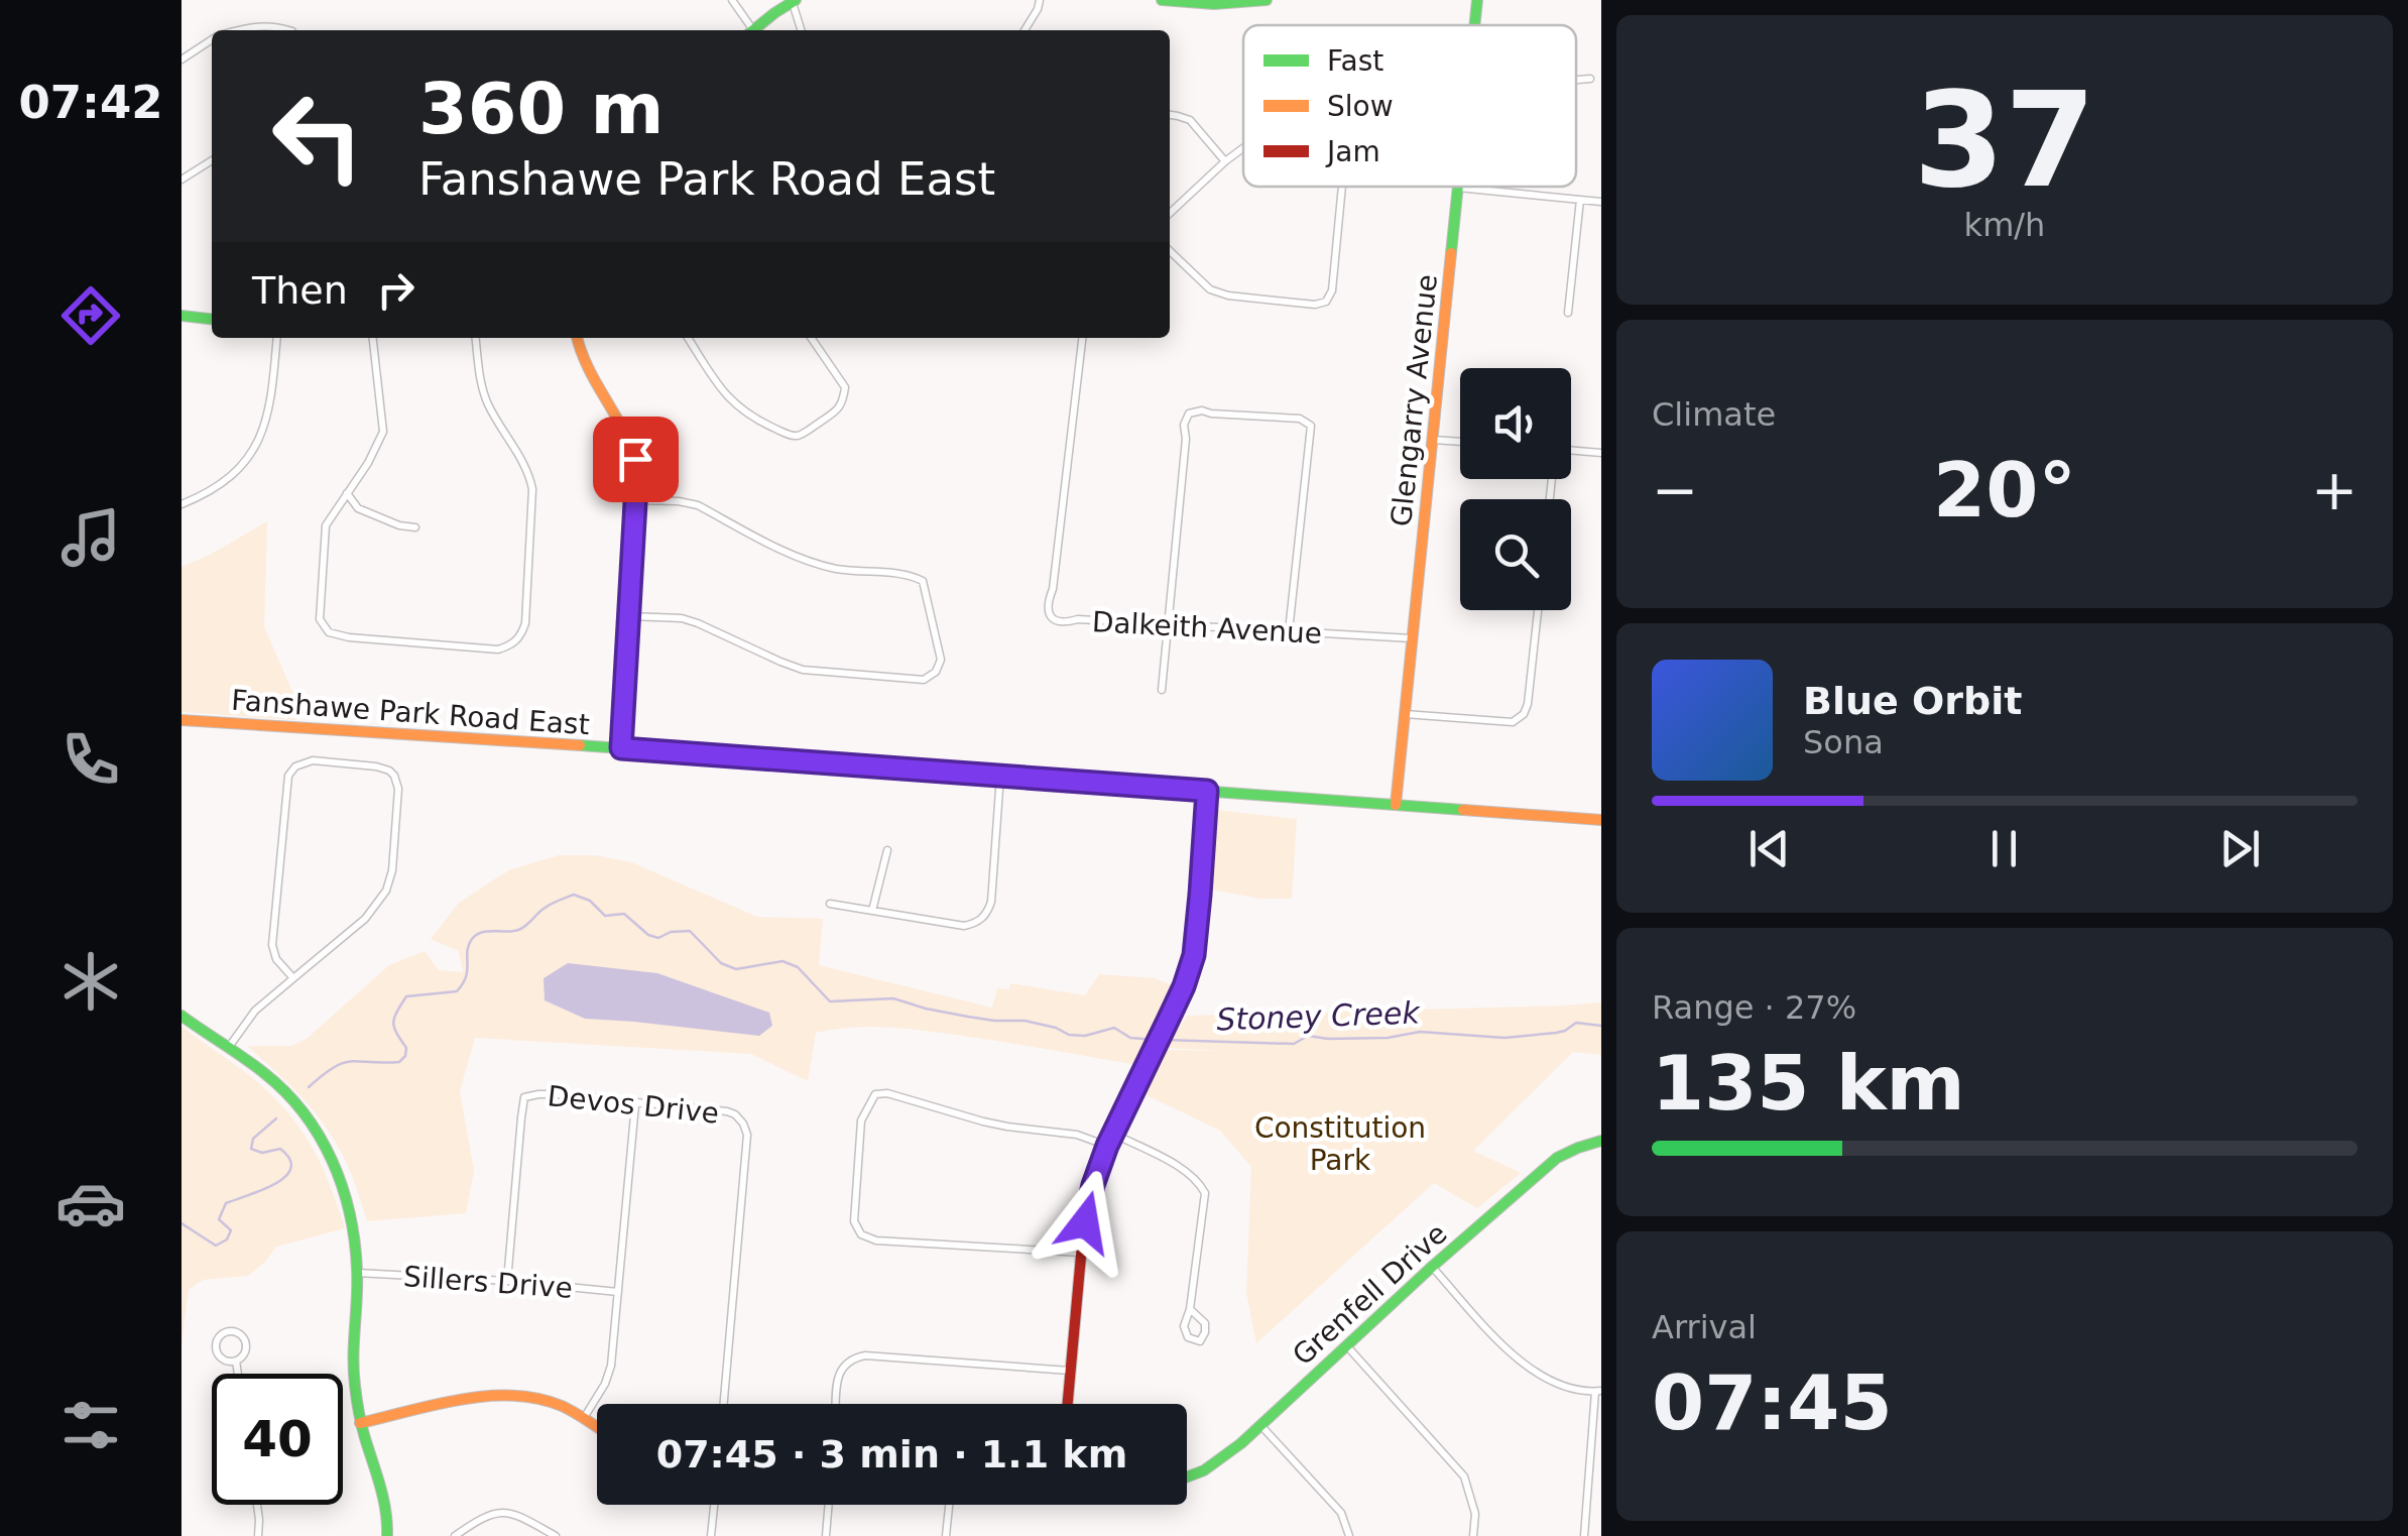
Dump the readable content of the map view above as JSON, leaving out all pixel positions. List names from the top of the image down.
{
  "streets": {
    "street": [
      "Glengarry Avenue",
      "Dalkeith Avenue",
      "Fanshawe Park Road East",
      "Devos Drive",
      "Sillers Drive",
      "Grenfell Drive"
    ]
  },
  "crossings": [
    ["Glengarry Avenue", "Dalkeith Avenue"],
    ["Glengarry Avenue", "Fanshawe Park Road East"],
    ["Devos Drive", "Sillers Drive"]
  ],
  "water": ["Stoney Creek"],
  "parks": ["Constitution Park"],
  "legend": ["Fast", "Slow", "Jam"],
  "page": {
    "tabs": "07:42",
    "tile": [
      ["37", "km/h"],
      "Climate",
      ["Range · 27%", "135 km"],
      ["Arrival", "07:45"]
    ],
    "turn": ["360 m", "Fanshawe Park Road East"],
    "then": "Then",
    "heat": ["−", "20°", "+"],
    "song": ["Blue Orbit", "Sona"],
    "limit": "40",
    "trip": "07:45 · 3 min · 1.1 km"
  }
}
